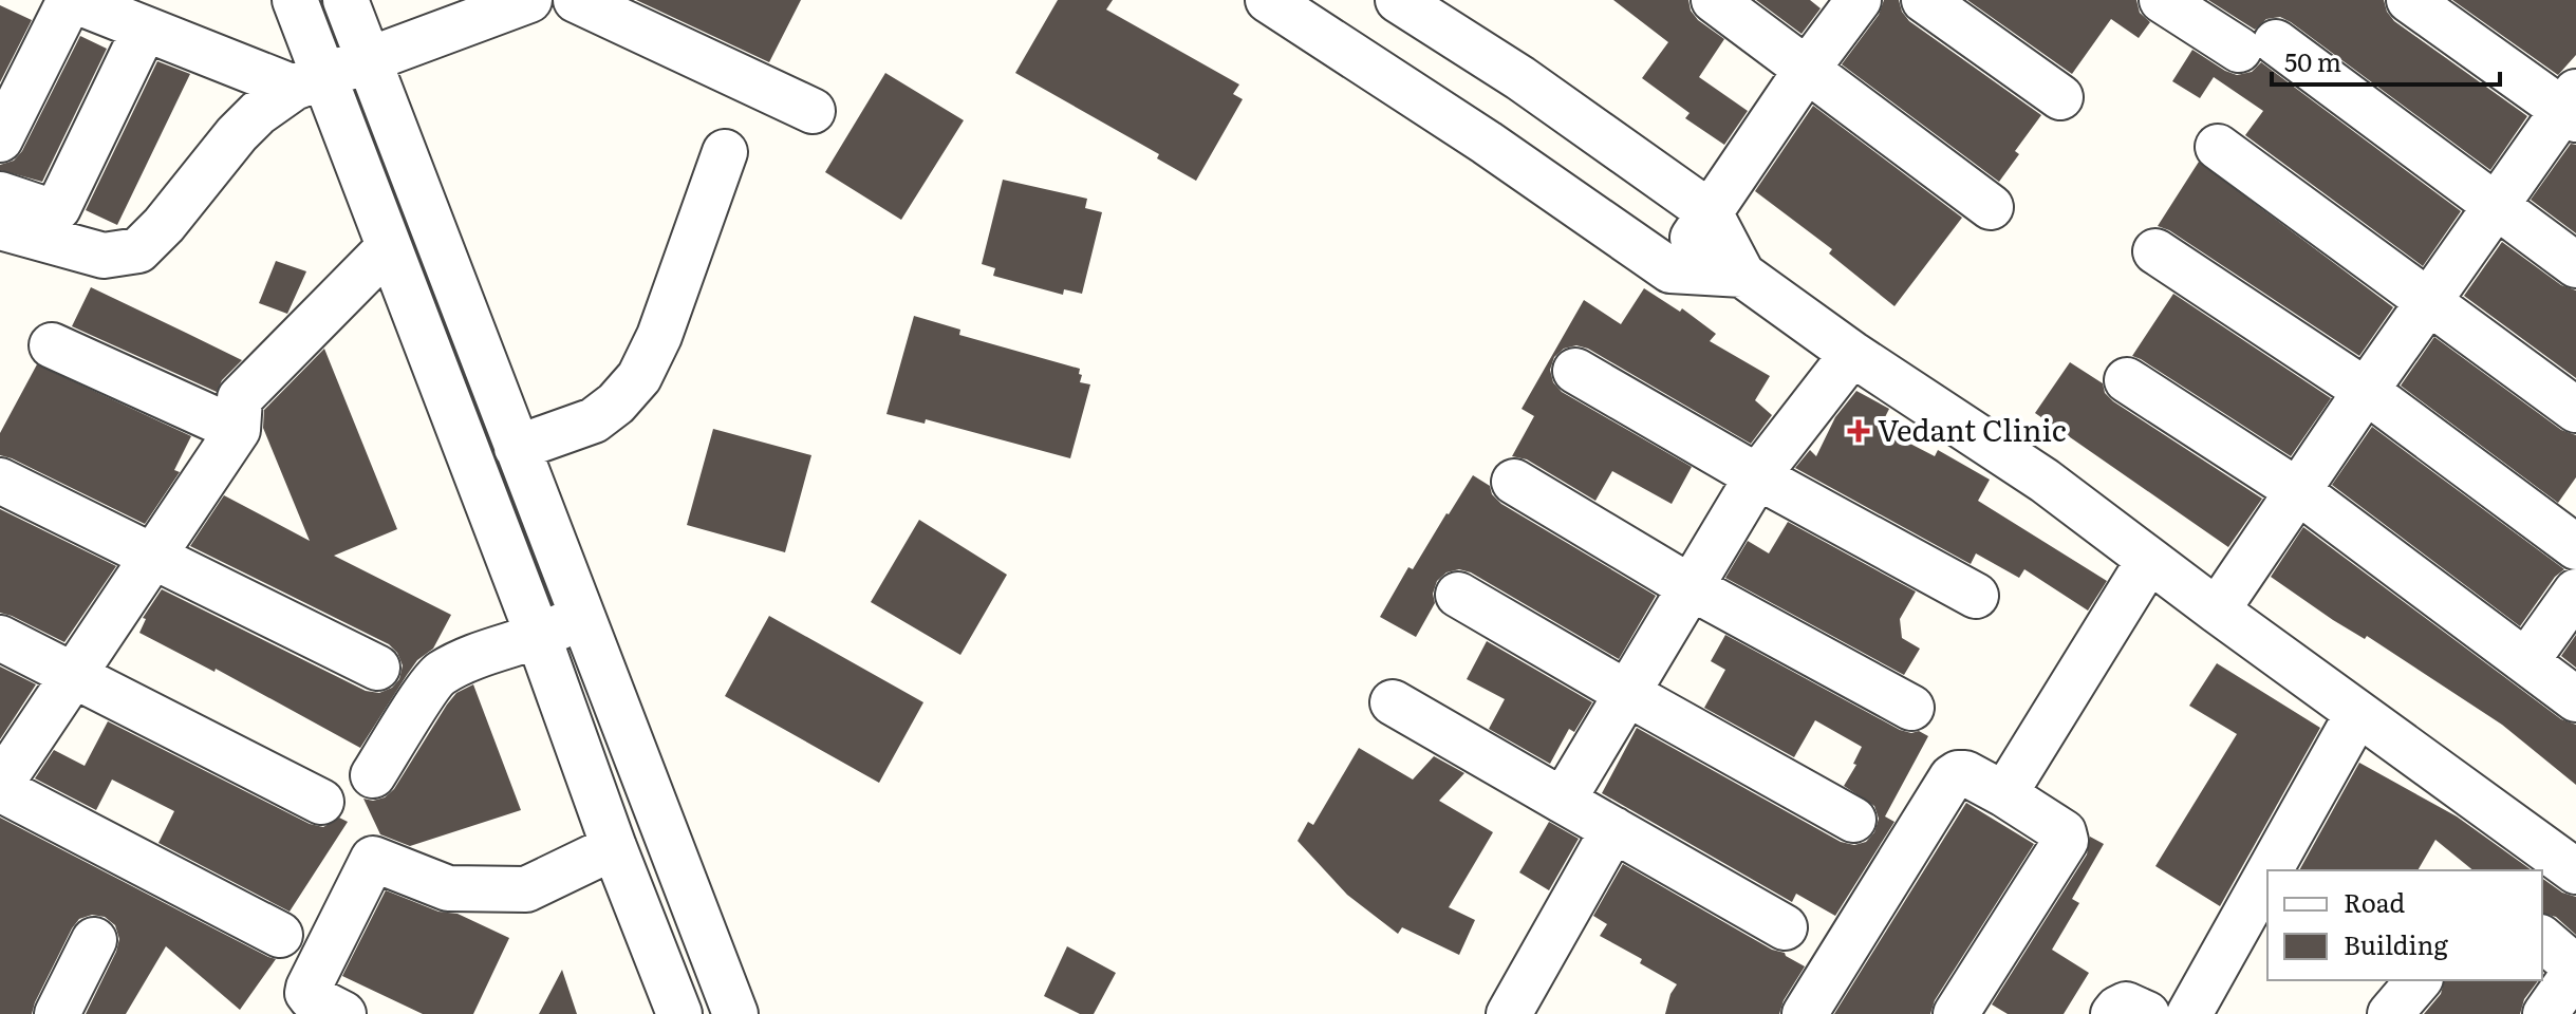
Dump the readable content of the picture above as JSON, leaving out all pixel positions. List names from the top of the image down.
{
  "places": {
    "health": ["Vedant Clinic"]
  },
  "legend": ["Road", "Building"],
  "scale_bar": "50 m"
}
